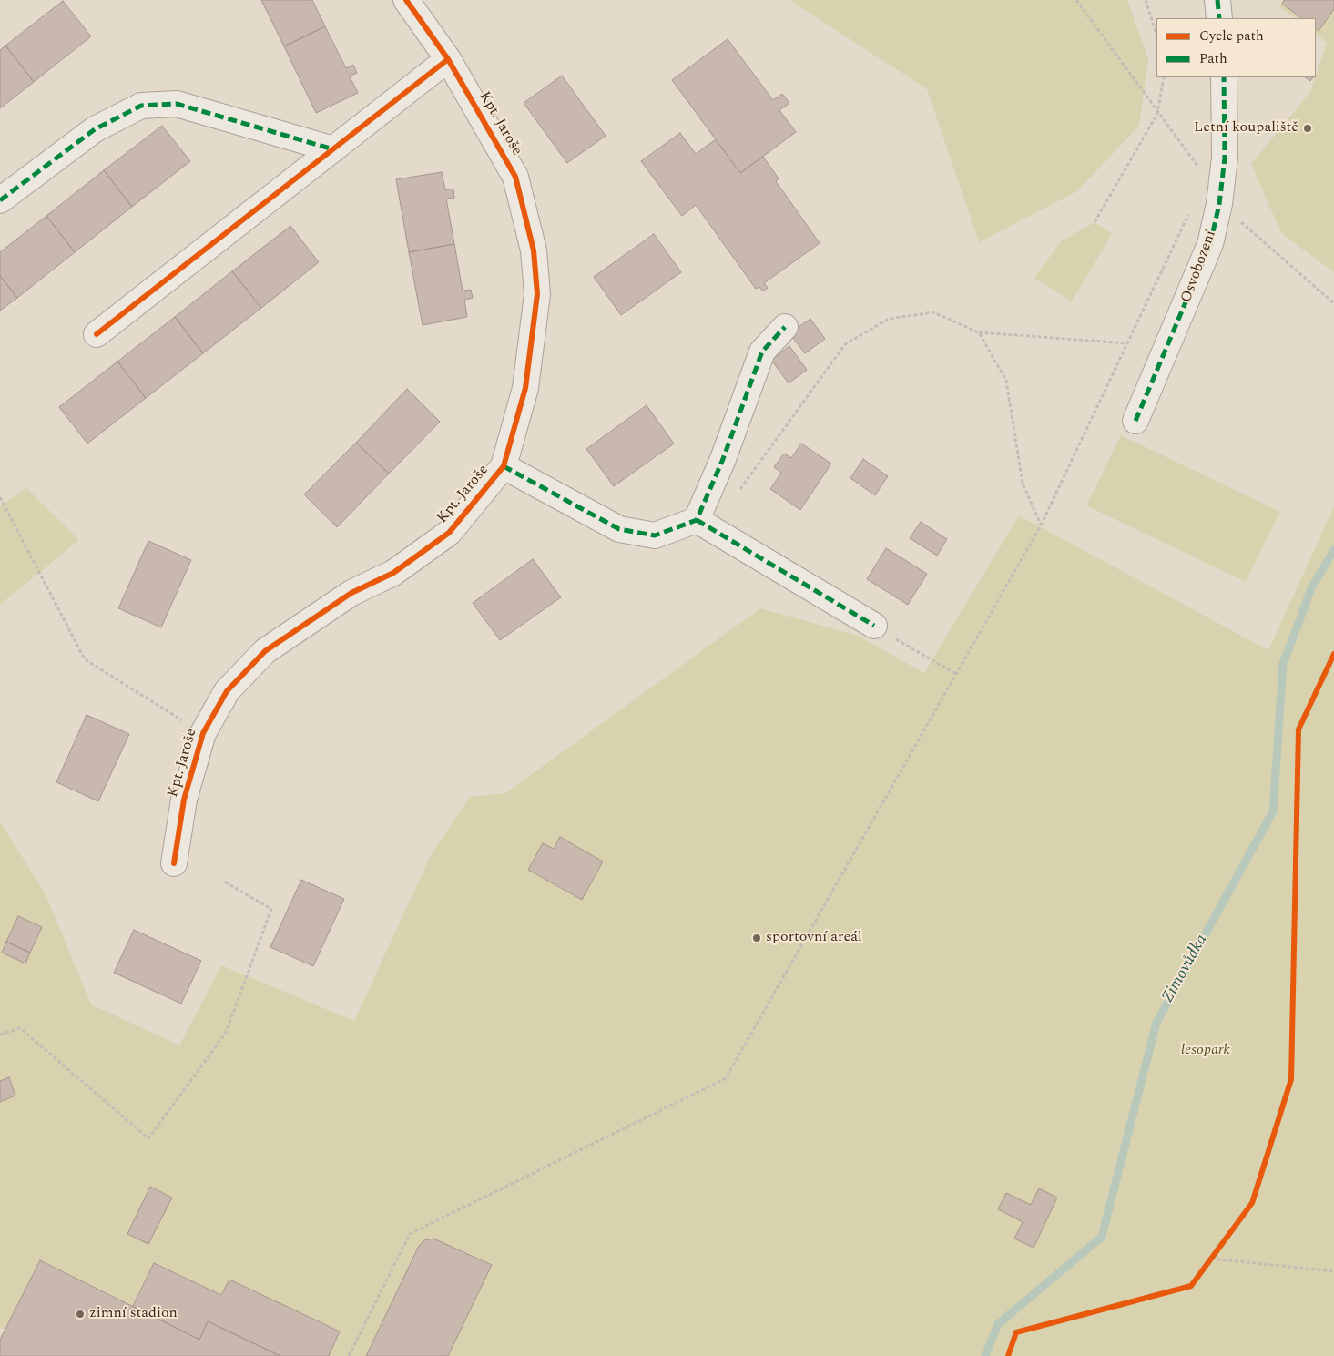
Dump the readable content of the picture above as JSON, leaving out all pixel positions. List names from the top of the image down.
{
  "streets": {
    "street": ["Kpt. Jaroše", "Osvobození"]
  },
  "water": ["Zimovůdka"],
  "parks": ["lesopark"],
  "places": ["Letní koupaliště", "sportovní areál", "zimní stadion"],
  "legend": ["Cycle path", "Path"]
}
